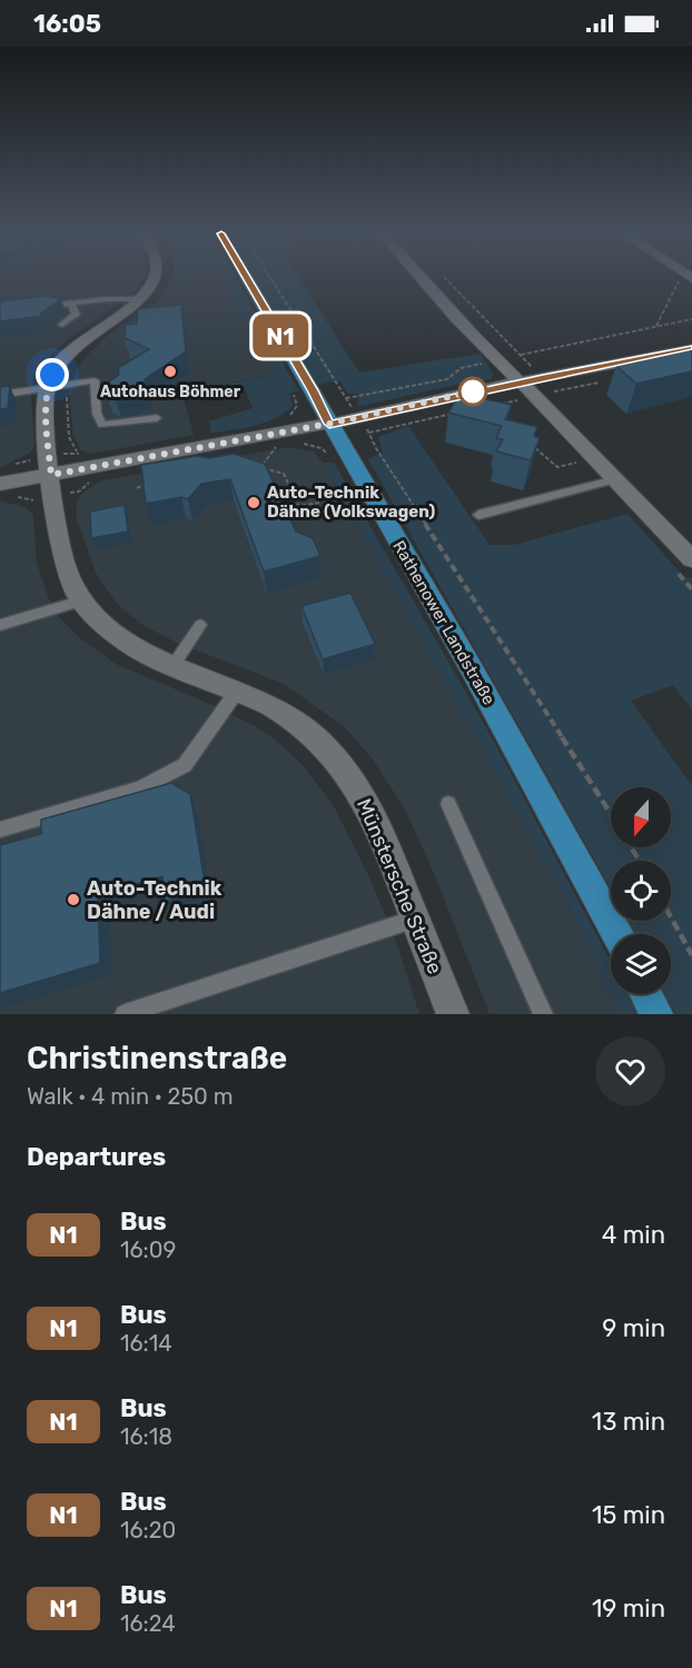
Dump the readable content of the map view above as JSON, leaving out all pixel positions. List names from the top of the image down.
{
  "streets": {
    "main road": ["Rathenower Landstraße"],
    "street": ["Münstersche Straße"]
  },
  "places": ["Autohaus Böhmer", "Auto-Technik Dähne (Volkswagen)", "Auto-Technik Dähne / Audi"],
  "lines": ["bus line N1"],
  "north": "bottom",
  "page": {
    "status": "16:05",
    "on_map": "N1",
    "heading": [
      ["Christinenstraße", "Walk · 4 min · 250 m"],
      "Departures"
    ],
    "list": [
      {
        "mark": "N1",
        "name": "Bus",
        "note": "16:09",
        "value": "4 min"
      },
      {
        "mark": "N1",
        "name": "Bus",
        "note": "16:14",
        "value": "9 min"
      },
      {
        "mark": "N1",
        "name": "Bus",
        "note": "16:18",
        "value": "13 min"
      },
      {
        "mark": "N1",
        "name": "Bus",
        "note": "16:20",
        "value": "15 min"
      },
      {
        "mark": "N1",
        "name": "Bus",
        "note": "16:24",
        "value": "19 min"
      }
    ]
  }
}
